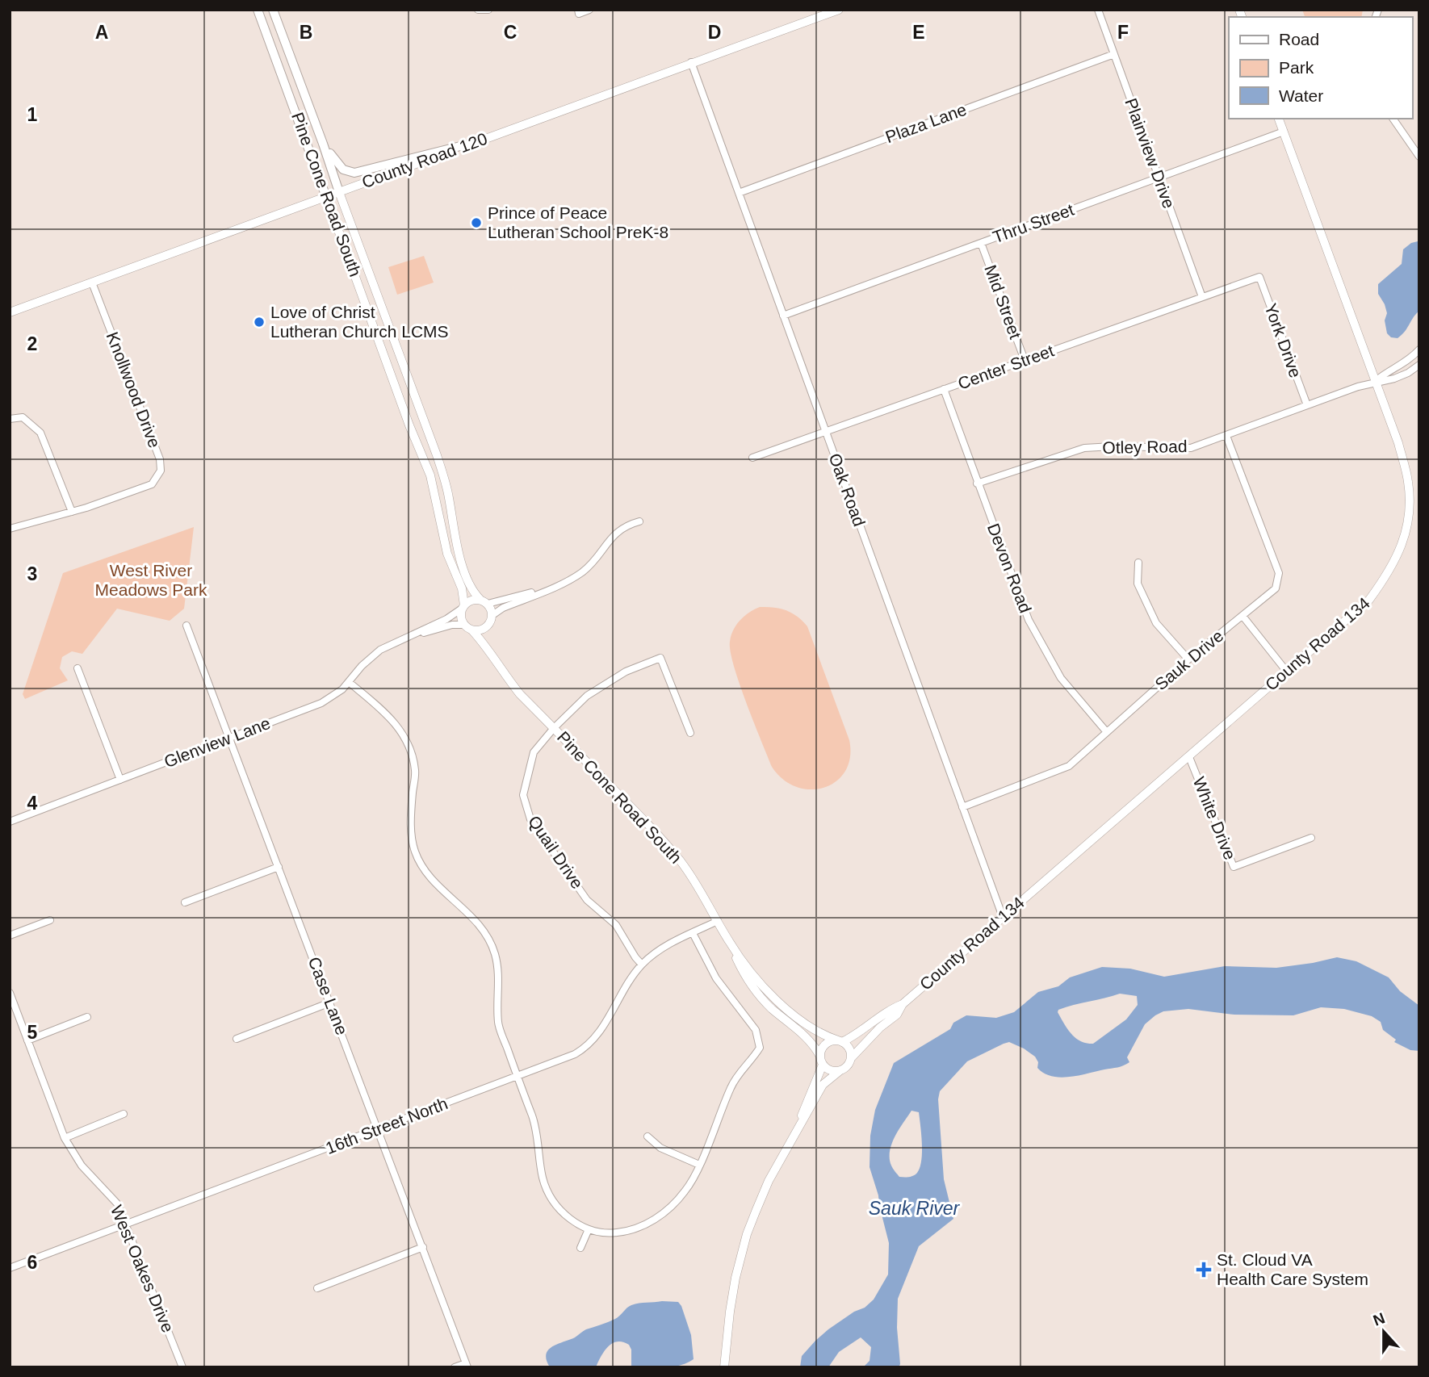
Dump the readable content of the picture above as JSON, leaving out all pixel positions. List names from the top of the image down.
{
  "streets": {
    "main road": ["Pine Cone Road South"],
    "street": [
      "Plaza Lane",
      "Plainview Drive",
      "County Road 120",
      "Thru Street",
      "Mid Street",
      "York Drive",
      "Center Street",
      "Knollwood Drive",
      "Otley Road",
      "Oak Road",
      "Devon Road",
      "County Road 134",
      "Sauk Drive",
      "Glenview Lane",
      "White Drive",
      "Quail Drive",
      "Case Lane",
      "16th Street North",
      "West Oakes Drive"
    ]
  },
  "crossings": [
    ["Plaza Lane", "Plainview Drive"],
    ["Plaza Lane", "Oak Road"],
    ["Plainview Drive", "Thru Street"],
    ["Plainview Drive", "Center Street"],
    ["County Road 120", "Pine Cone Road South"],
    ["County Road 120", "Knollwood Drive"],
    ["County Road 120", "Oak Road"],
    ["Pine Cone Road South", "County Road 134"],
    ["Pine Cone Road South", "Glenview Lane"],
    ["Pine Cone Road South", "Quail Drive"],
    ["Pine Cone Road South", "16th Street North"],
    ["Thru Street", "Mid Street"],
    ["Thru Street", "Oak Road"],
    ["Thru Street", "County Road 134"],
    ["Mid Street", "Center Street"],
    ["York Drive", "Center Street"],
    ["York Drive", "Otley Road"],
    ["Center Street", "Oak Road"],
    ["Center Street", "Devon Road"],
    ["Otley Road", "Devon Road"],
    ["Otley Road", "County Road 134"],
    ["Otley Road", "Sauk Drive"],
    ["Oak Road", "County Road 134"],
    ["Oak Road", "Sauk Drive"],
    ["Devon Road", "Sauk Drive"],
    ["County Road 134", "White Drive"],
    ["Glenview Lane", "Case Lane"],
    ["Quail Drive", "16th Street North"],
    ["Case Lane", "16th Street North"],
    ["16th Street North", "West Oakes Drive"]
  ],
  "water": ["Sauk River"],
  "parks": ["West River Meadows Park"],
  "places": {
    "other": ["Prince of Peace Lutheran School PreK-8", "Love of Christ Lutheran Church LCMS"],
    "health": ["St. Cloud VA Health Care System"]
  },
  "legend": ["Road", "Park", "Water"],
  "north": "top",
  "grid": {
    "columns": [
      "A",
      "B",
      "C",
      "D",
      "E",
      "F"
    ],
    "rows": [
      "1",
      "2",
      "3",
      "4",
      "5",
      "6"
    ]
  }
}
